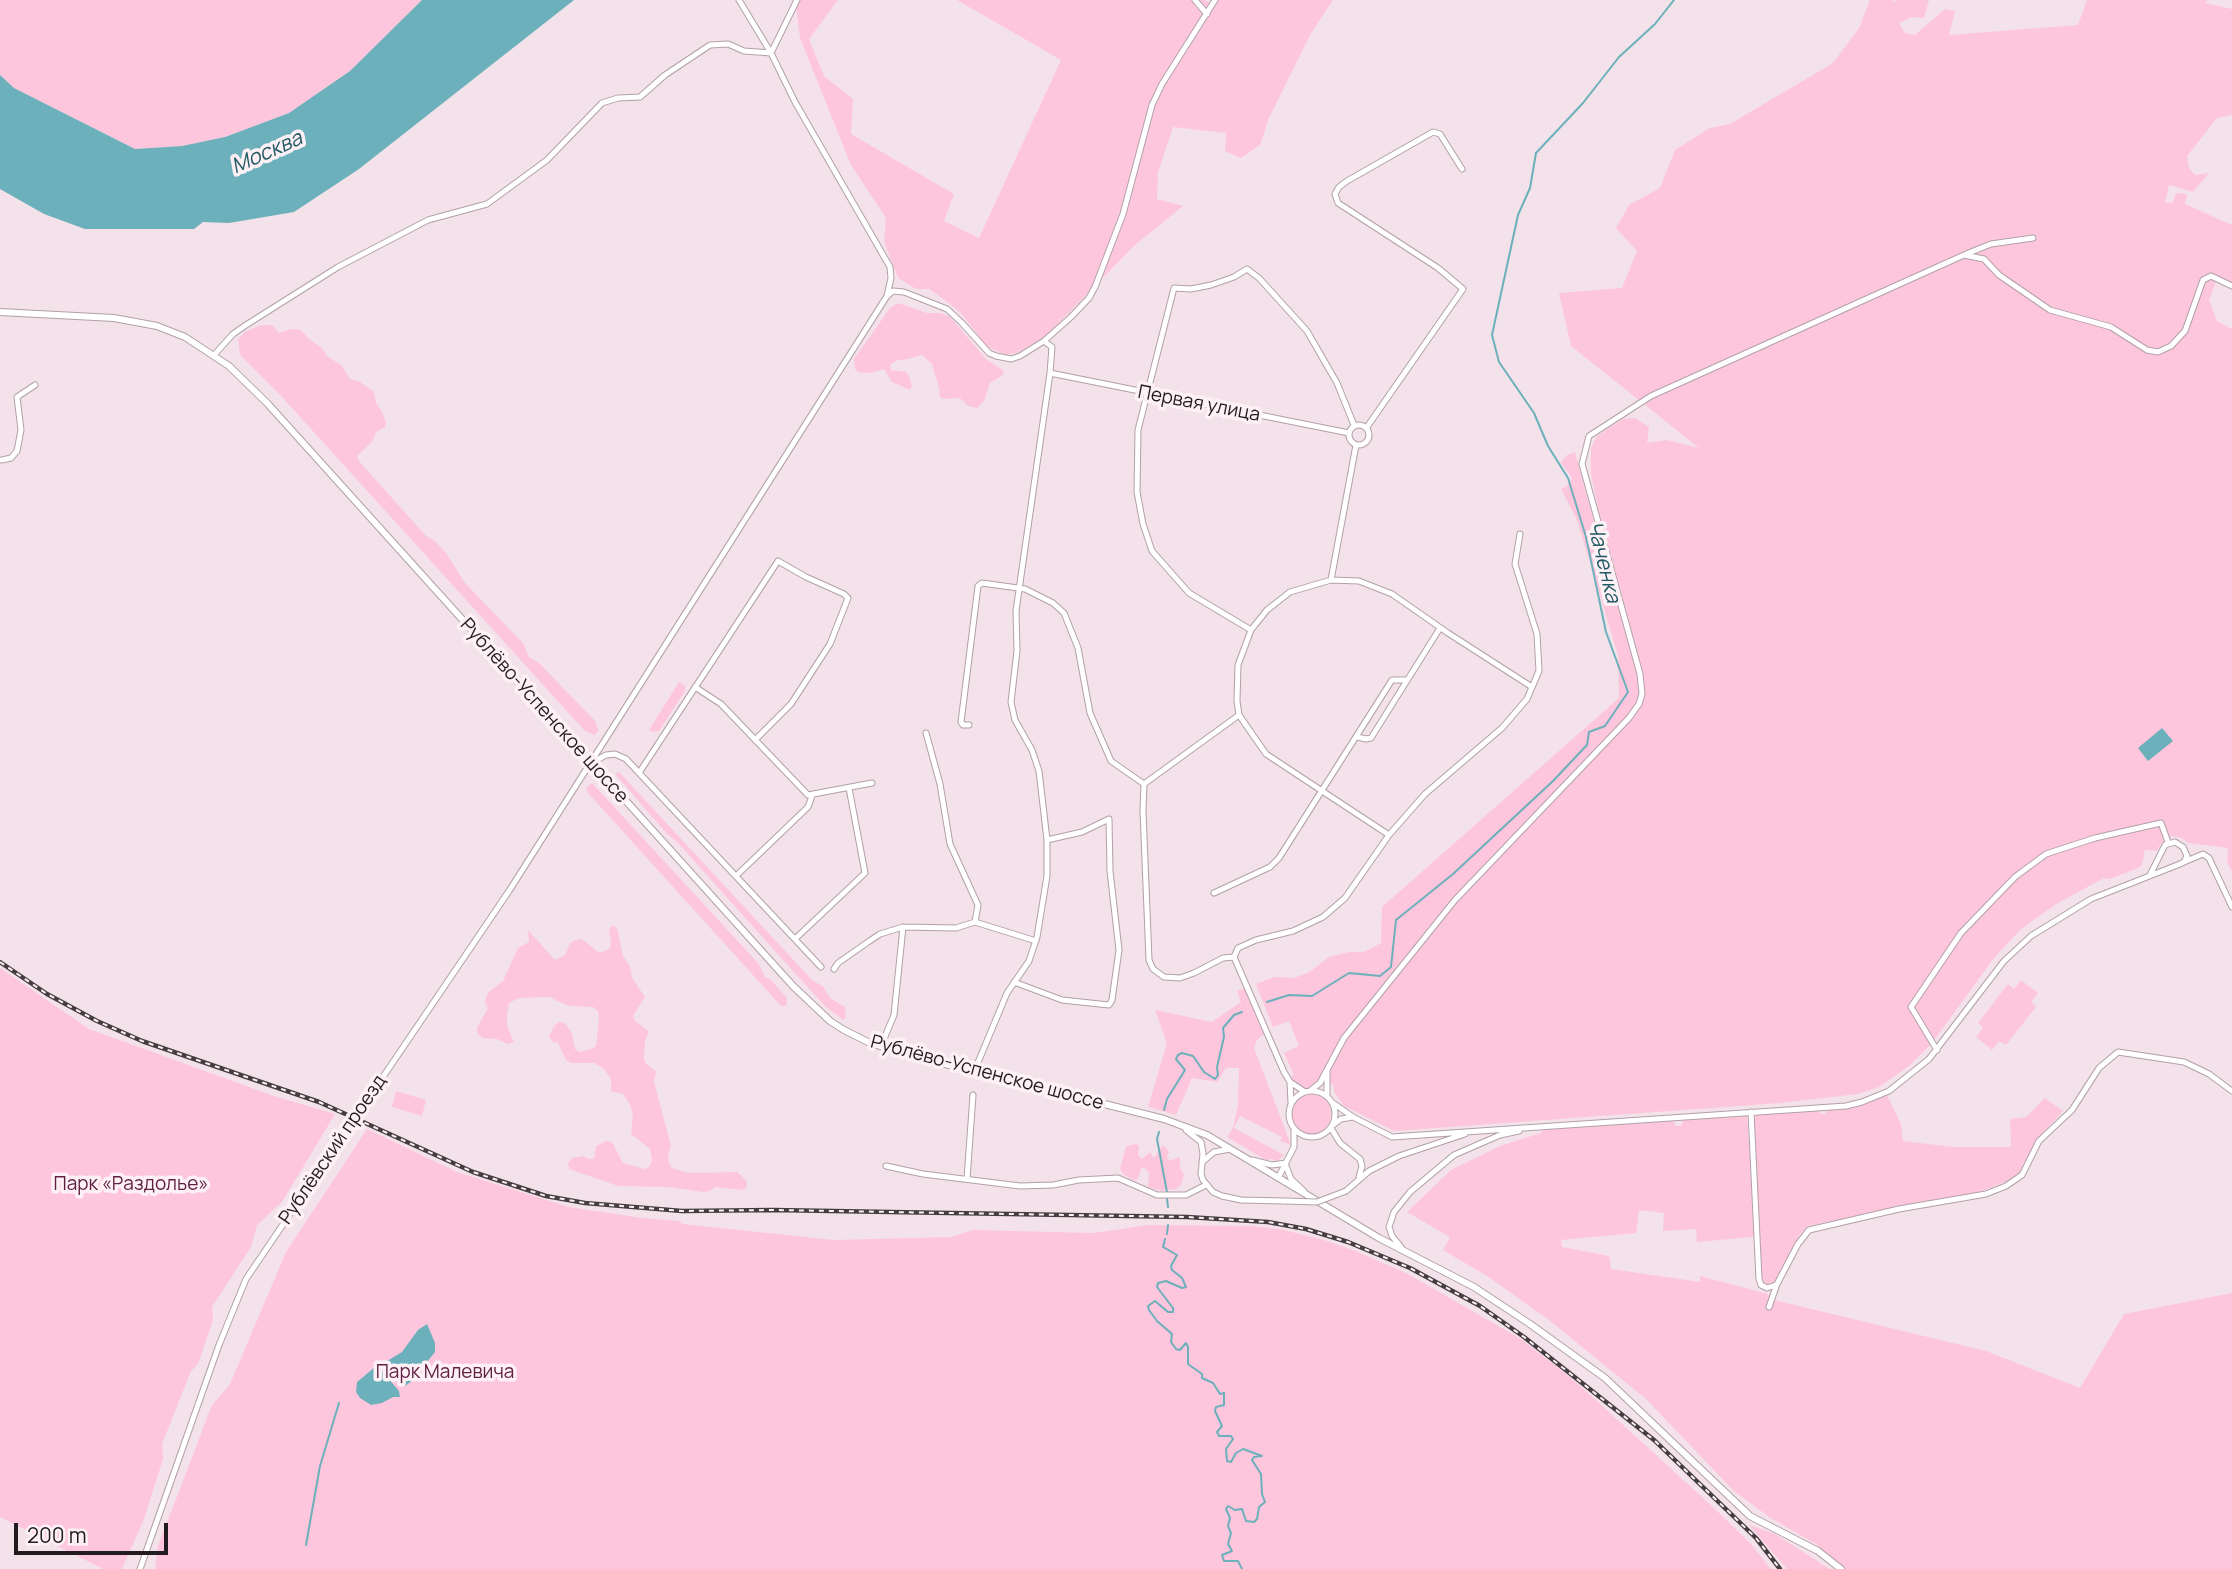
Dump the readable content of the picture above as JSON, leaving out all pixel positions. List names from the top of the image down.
{
  "streets": {
    "main road": ["Рублёво-Успенское шоссе"],
    "street": ["Первая улица", "Рублёвский проезд"]
  },
  "crossings": [
    ["Рублёво-Успенское шоссе", "Рублёвский проезд"]
  ],
  "water": ["Москва", "Чаченка"],
  "parks": ["Парк «Раздолье»", "Парк Малевича"],
  "scale_bar": "200 m"
}
